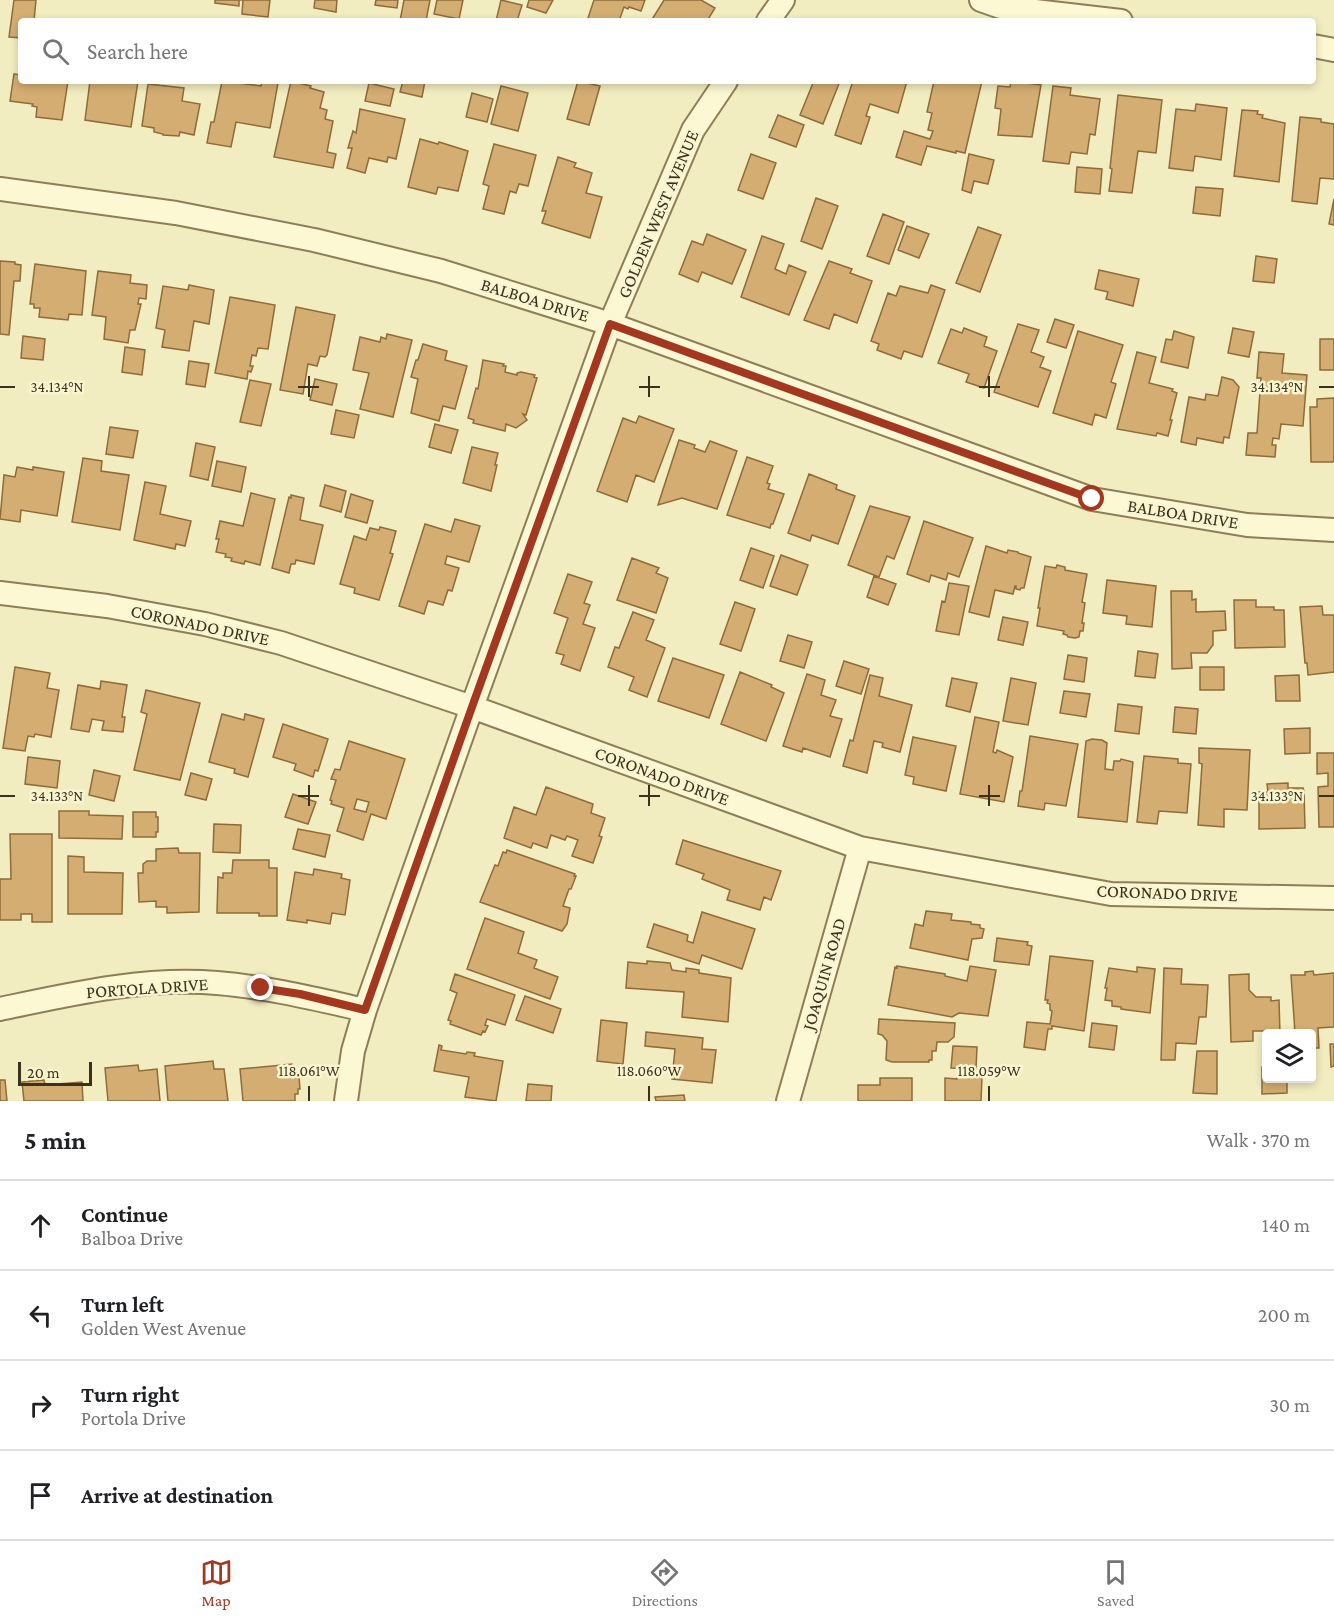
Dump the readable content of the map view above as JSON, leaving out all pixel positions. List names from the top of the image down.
{
  "streets": {
    "street": [
      "GOLDEN WEST AVENUE",
      "BALBOA DRIVE",
      "CORONADO DRIVE",
      "JOAQUIN ROAD",
      "PORTOLA DRIVE"
    ]
  },
  "crossings": [
    ["GOLDEN WEST AVENUE", "BALBOA DRIVE"],
    ["GOLDEN WEST AVENUE", "CORONADO DRIVE"],
    ["GOLDEN WEST AVENUE", "PORTOLA DRIVE"],
    ["CORONADO DRIVE", "JOAQUIN ROAD"]
  ],
  "scale_bar": "20 m",
  "page": {
    "search": "Search here",
    "scale": "20 m",
    "heading": ["5 min", "Walk · 370 m"],
    "list": [
      ["Continue", "Balboa Drive", "140 m"],
      ["Turn left", "Golden West Avenue", "200 m"],
      ["Turn right", "Portola Drive", "30 m"],
      "Arrive at destination"
    ],
    "nav": ["Map", "Directions", "Saved"]
  },
  "coordinates": [
    "34.134°N",
    "34.133°N",
    "118.061°W",
    "118.060°W",
    "118.059°W"
  ]
}
